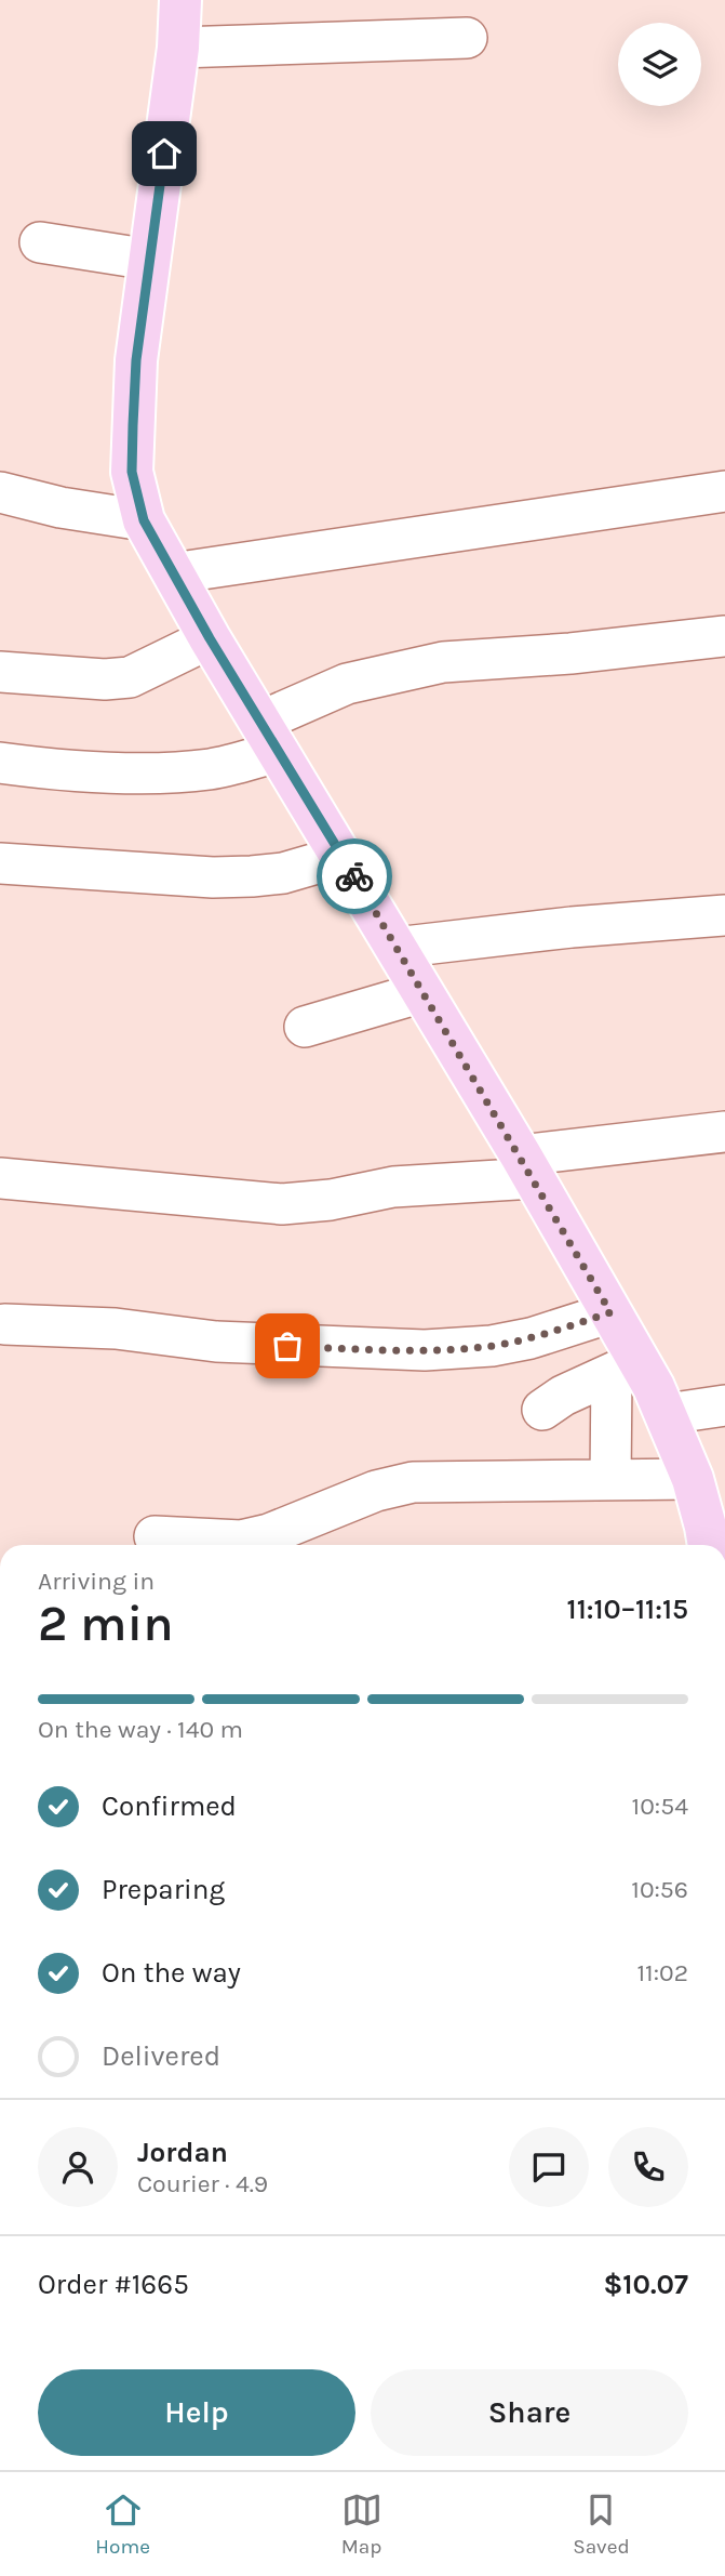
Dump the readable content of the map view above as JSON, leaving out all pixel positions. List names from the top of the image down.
{
  "page": {
    "heading": ["2 min", "Arriving in", "11:10–11:15"],
    "panel": [
      "Jordan",
      "Courier · 4.9",
      "Order #1665",
      "$10.07"
    ],
    "bar": "On the way · 140 m",
    "list": [
      ["Confirmed", "10:54"],
      ["Preparing", "10:56"],
      ["On the way", "11:02"],
      "Delivered"
    ],
    "buttons": ["Help", "Share"],
    "tabs": ["Home", "Map", "Saved"]
  }
}
